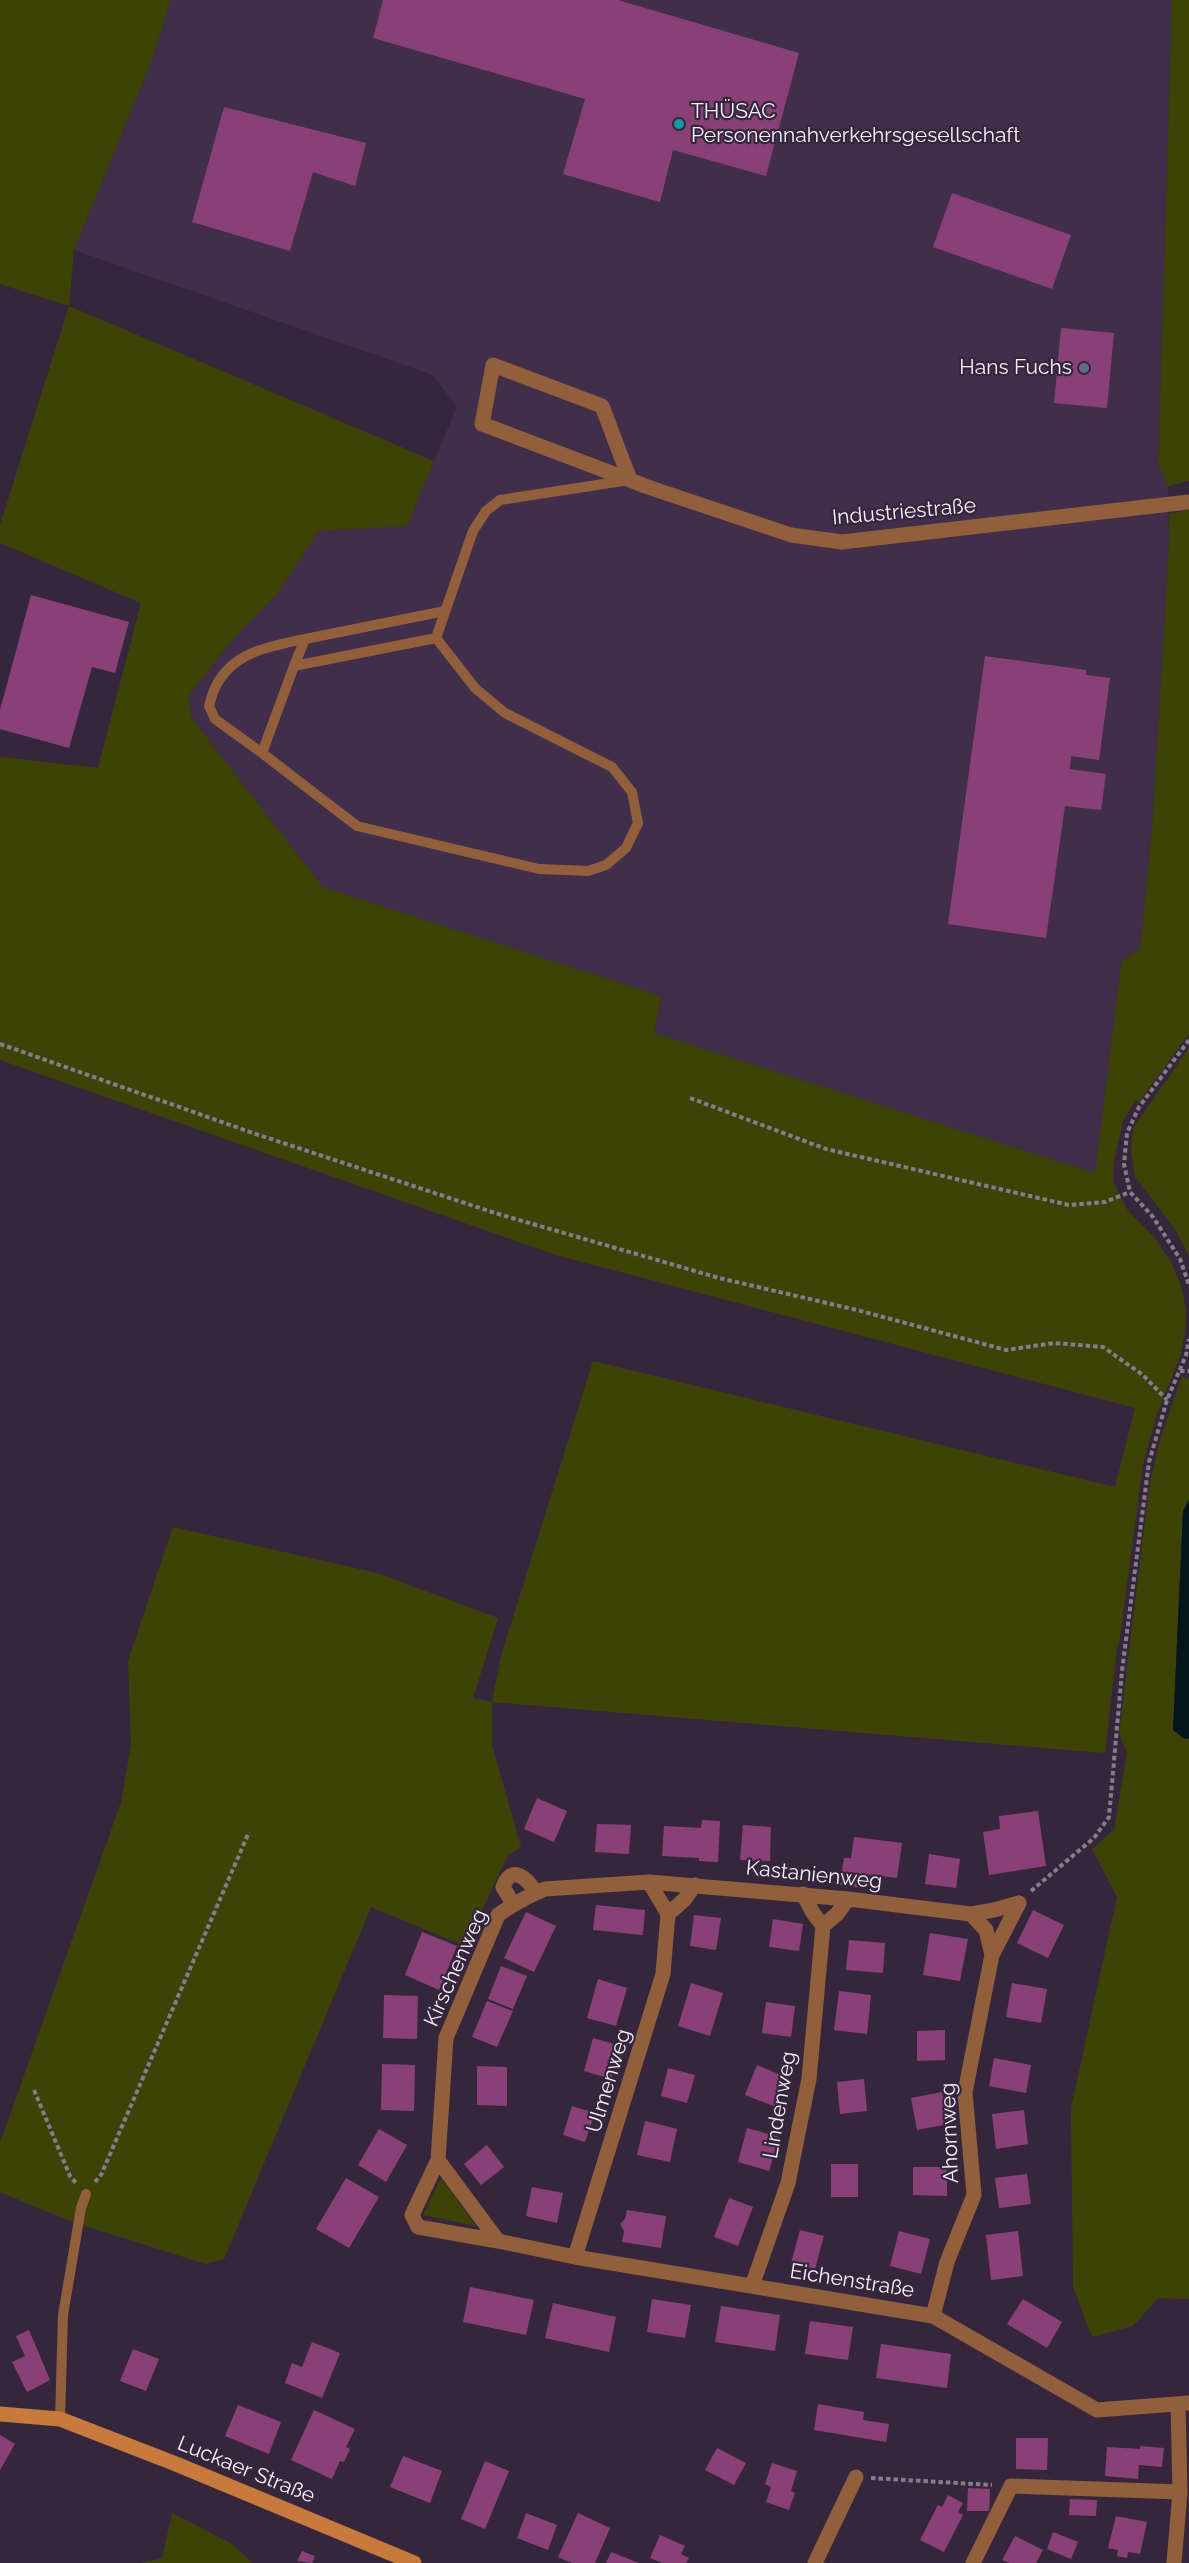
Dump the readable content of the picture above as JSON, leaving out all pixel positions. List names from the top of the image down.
{
  "streets": {
    "street": [
      "Industriestraße",
      "Kastanienweg",
      "Kirschenweg",
      "Ulmenweg",
      "Lindenweg",
      "Ahornweg",
      "Eichenstraße",
      "Luckaer Straße"
    ]
  },
  "crossings": [
    ["Kastanienweg", "Kirschenweg"],
    ["Kastanienweg", "Ahornweg"],
    ["Kirschenweg", "Eichenstraße"],
    ["Ulmenweg", "Eichenstraße"],
    ["Lindenweg", "Eichenstraße"],
    ["Ahornweg", "Eichenstraße"]
  ],
  "places": ["THÜSAC Personennahverkehrsgesellschaft", "Hans Fuchs"]
}
